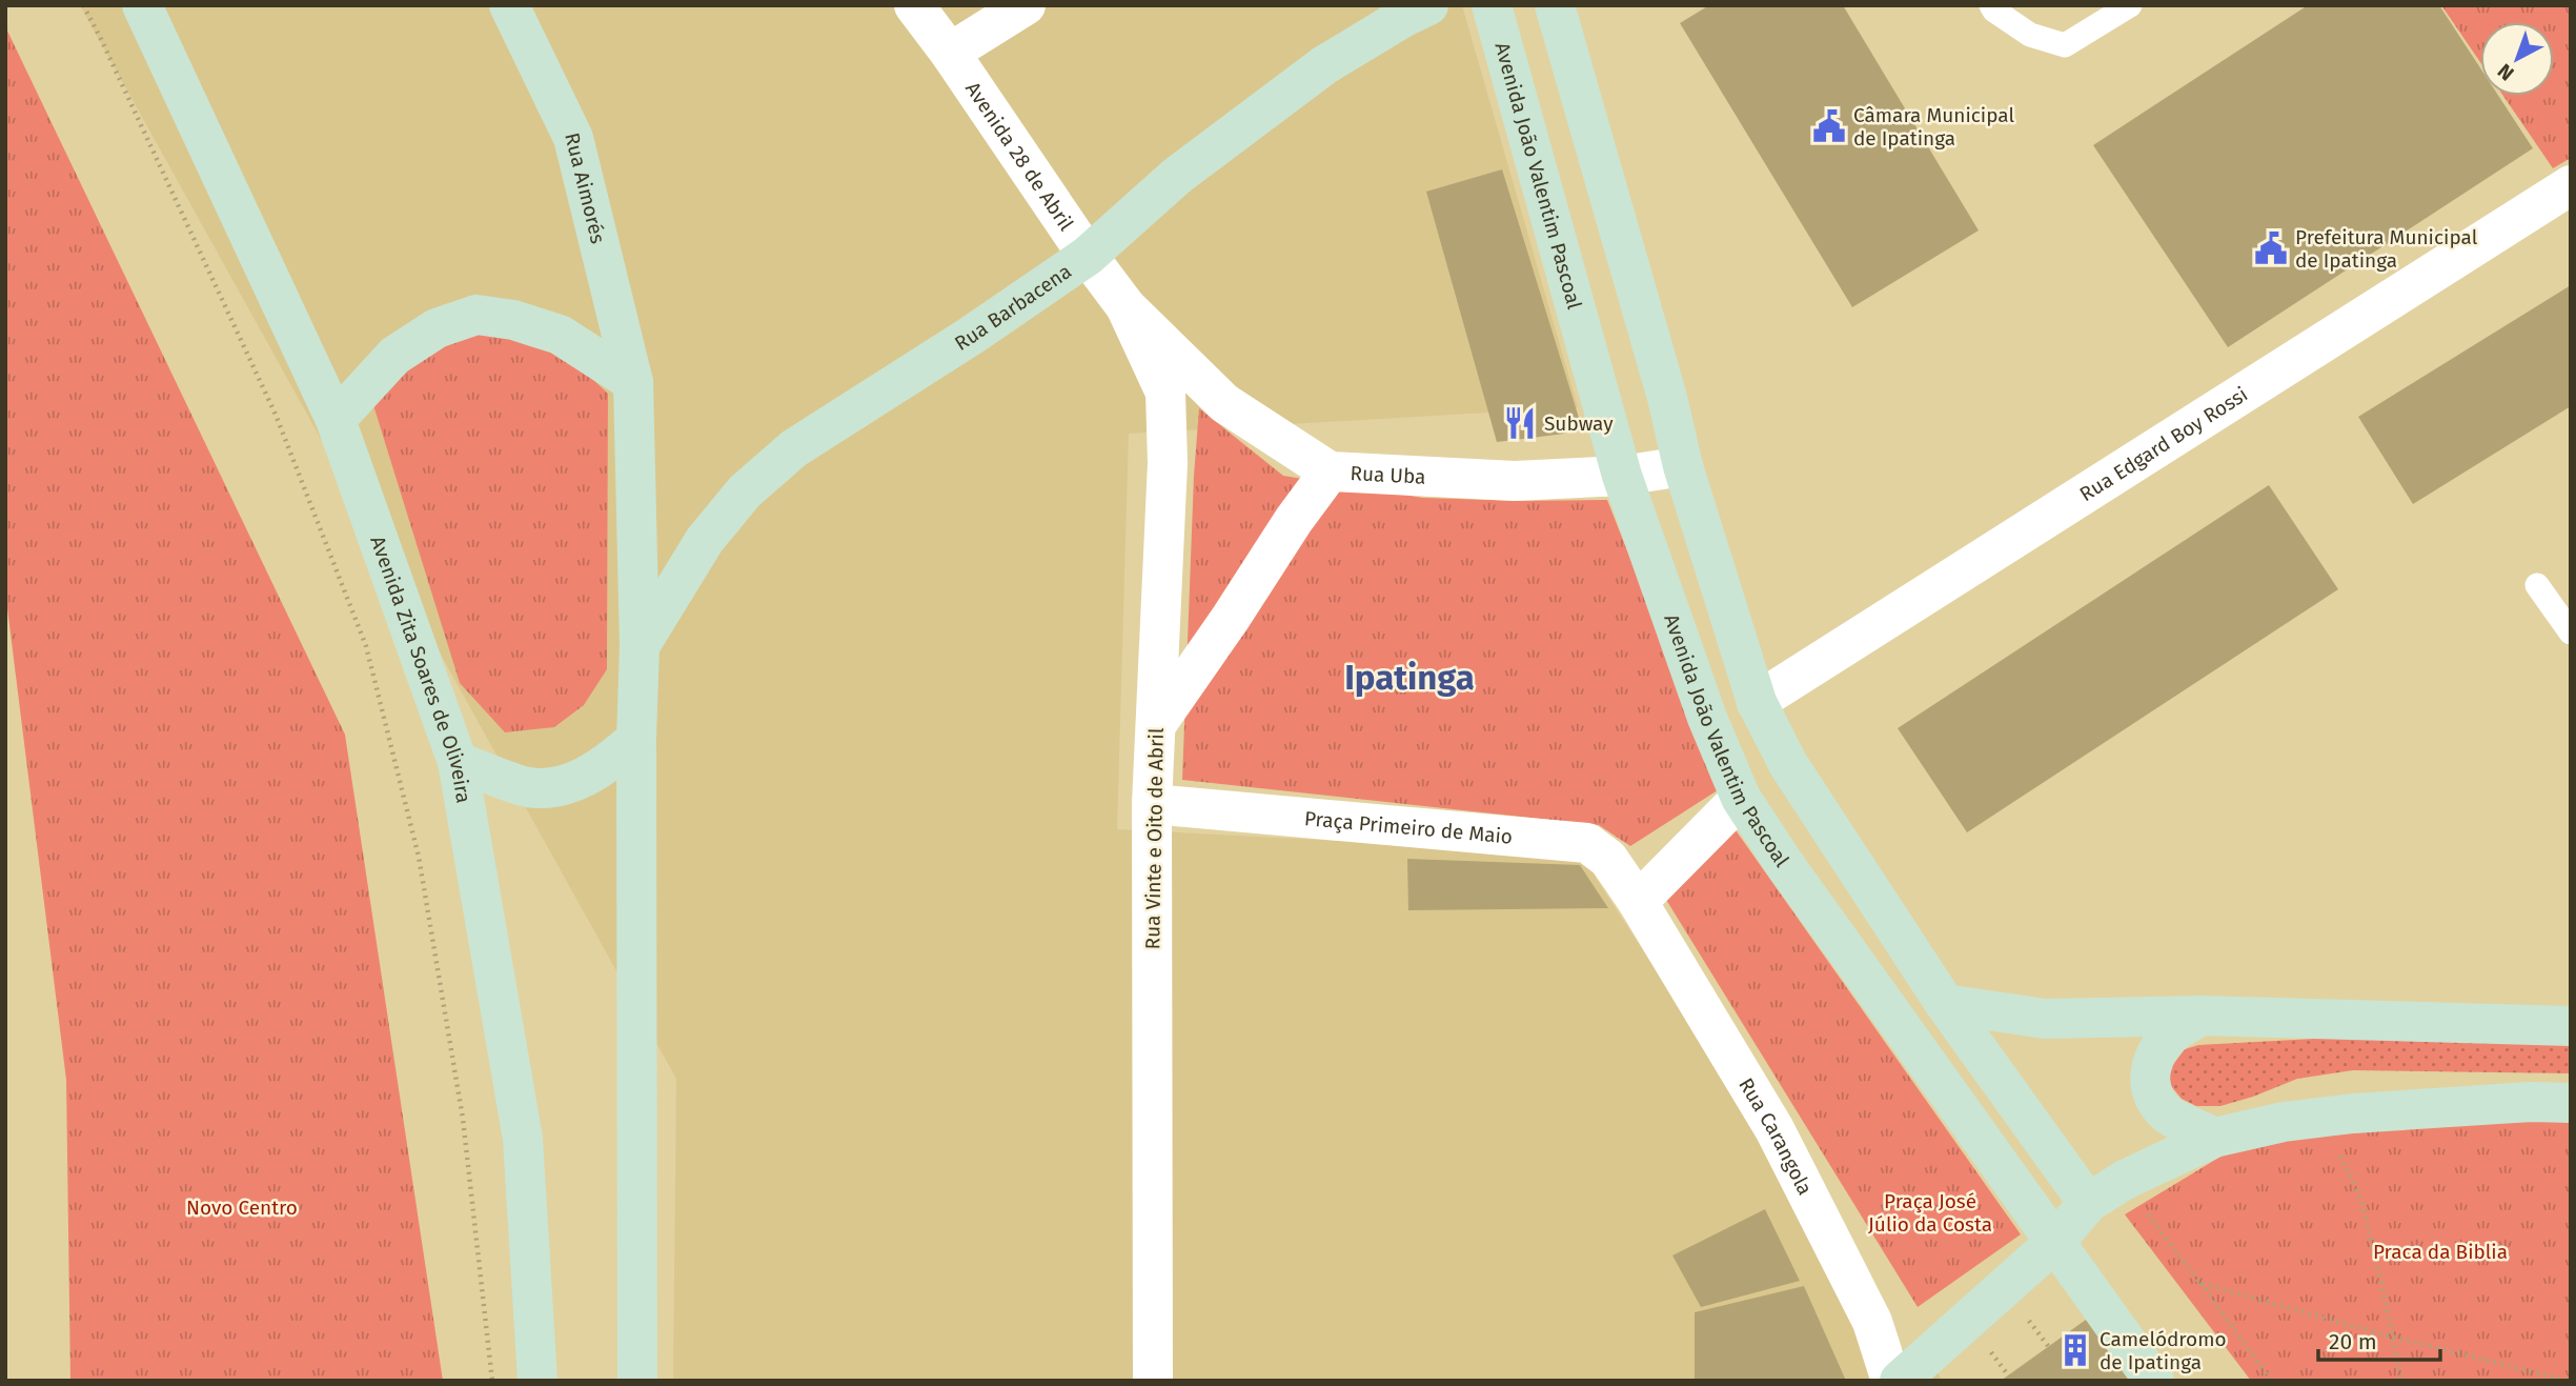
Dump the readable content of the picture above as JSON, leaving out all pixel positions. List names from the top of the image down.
{
  "streets": {
    "street": [
      "Avenida 28 de Abril",
      "Avenida João Valentim Pascoal",
      "Rua Aimorés",
      "Rua Barbacena",
      "Rua Edgard Boy Rossi",
      "Rua Uba",
      "Avenida Zita Soares de Oliveira",
      "Praça Primeiro de Maio",
      "Rua Vinte e Oito de Abril",
      "Rua Carangola"
    ]
  },
  "crossings": [
    ["Avenida 28 de Abril", "Rua Barbacena"],
    ["Avenida 28 de Abril", "Rua Uba"],
    ["Avenida 28 de Abril", "Rua Vinte e Oito de Abril"],
    ["Avenida João Valentim Pascoal", "Rua Edgard Boy Rossi"],
    ["Avenida João Valentim Pascoal", "Rua Uba"],
    ["Rua Aimorés", "Rua Barbacena"],
    ["Rua Uba", "Rua Vinte e Oito de Abril"],
    ["Praça Primeiro de Maio", "Rua Vinte e Oito de Abril"],
    ["Praça Primeiro de Maio", "Rua Carangola"]
  ],
  "districts": ["Ipatinga"],
  "parks": ["Praça José Júlio da Costa", "Novo Centro", "Praca da Biblia"],
  "places": {
    "public building": ["Câmara Municipal de Ipatinga", "Prefeitura Municipal de Ipatinga"],
    "restaurant": ["Subway"],
    "building": ["Camelódromo de Ipatinga"]
  },
  "scale_bar": "20 m",
  "north": "bottom left"
}
